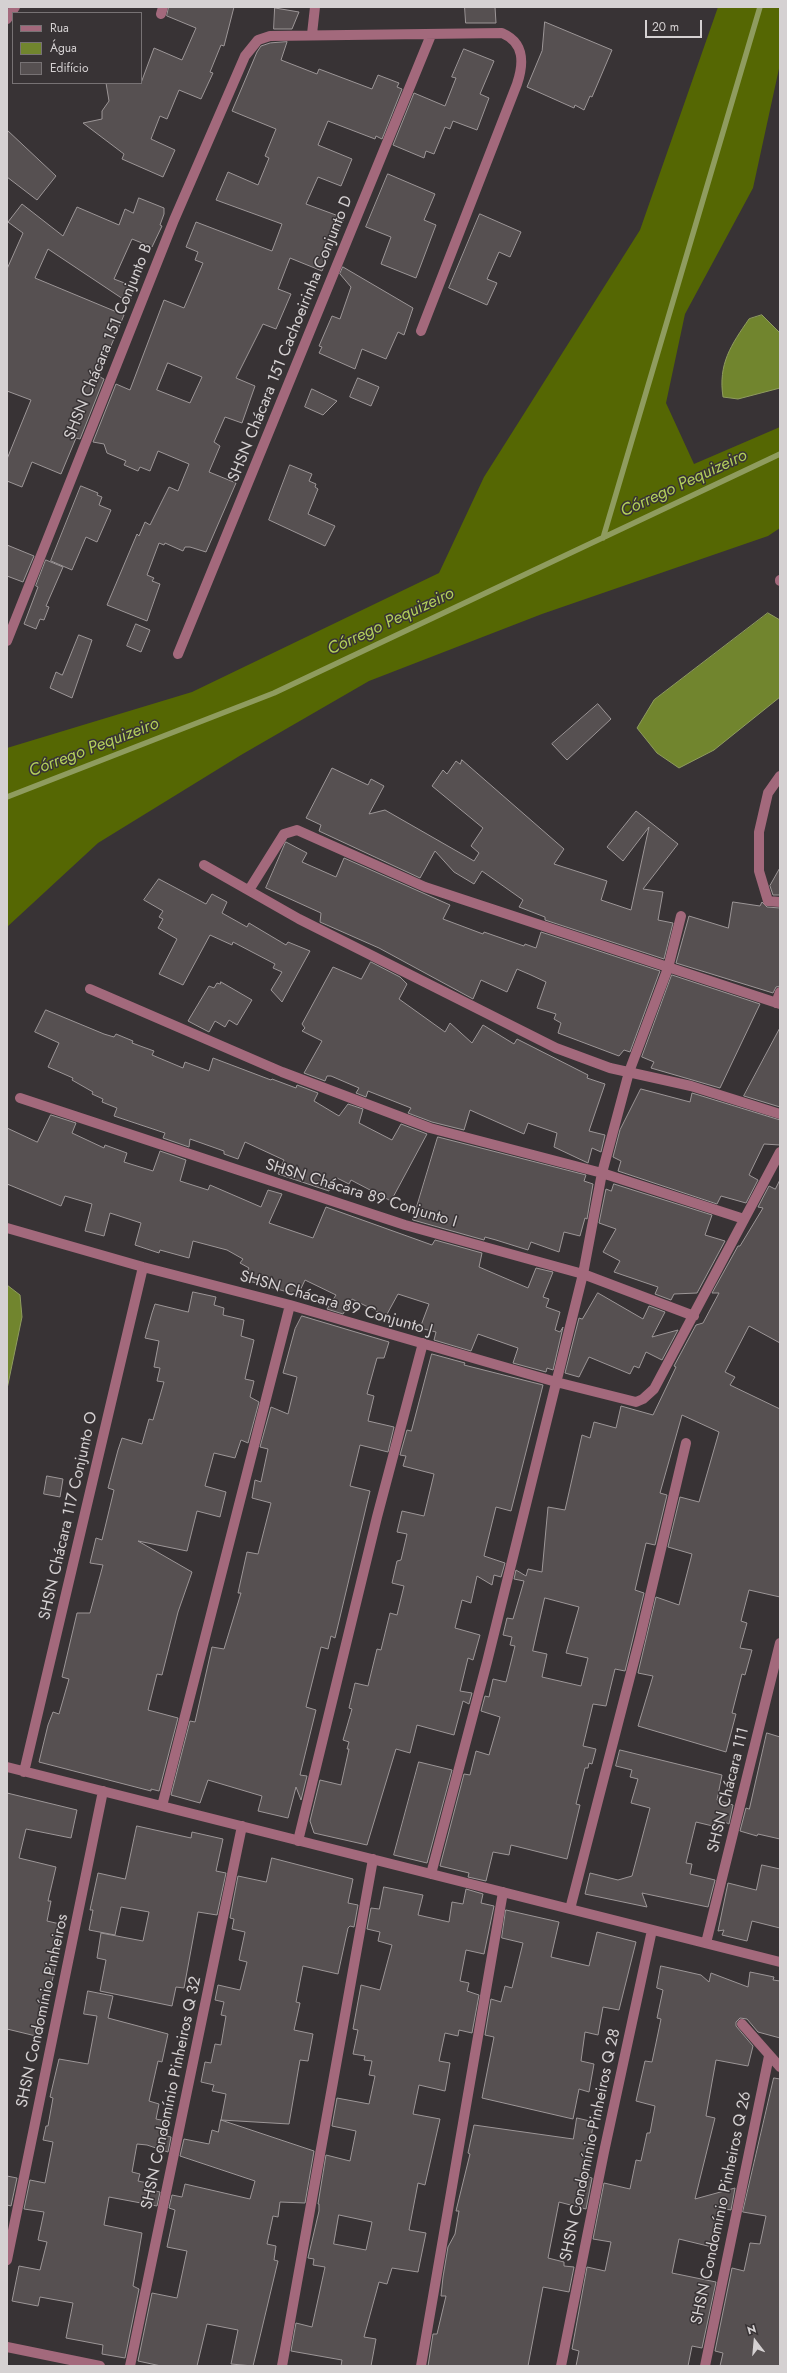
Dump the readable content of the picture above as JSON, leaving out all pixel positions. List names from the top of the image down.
{
  "streets": {
    "street": [
      "SHSN Chácara 151 Cachoeirinha Conjunto D",
      "SHSN Chácara 151 Conjunto B",
      "SHSN Chácara 89 Conjunto I",
      "SHSN Chácara 89 Conjunto J",
      "SHSN Chácara 117 Conjunto O",
      "SHSN Chácara 111",
      "SHSN Condomínio Pinheiros",
      "SHSN Condomínio Pinheiros Q 32",
      "SHSN Condomínio Pinheiros Q 28",
      "SHSN Condomínio Pinheiros Q 26"
    ]
  },
  "crossings": [
    ["SHSN Chácara 151 Cachoeirinha Conjunto D", "SHSN Chácara 151 Conjunto B"],
    ["SHSN Chácara 89 Conjunto I", "SHSN Chácara 89 Conjunto J"],
    ["SHSN Chácara 89 Conjunto J", "SHSN Chácara 117 Conjunto O"]
  ],
  "water": ["Córrego Pequizeiro"],
  "legend": ["Rua", "Água", "Edifício"],
  "scale_bar": "20 m",
  "north": "top"
}
